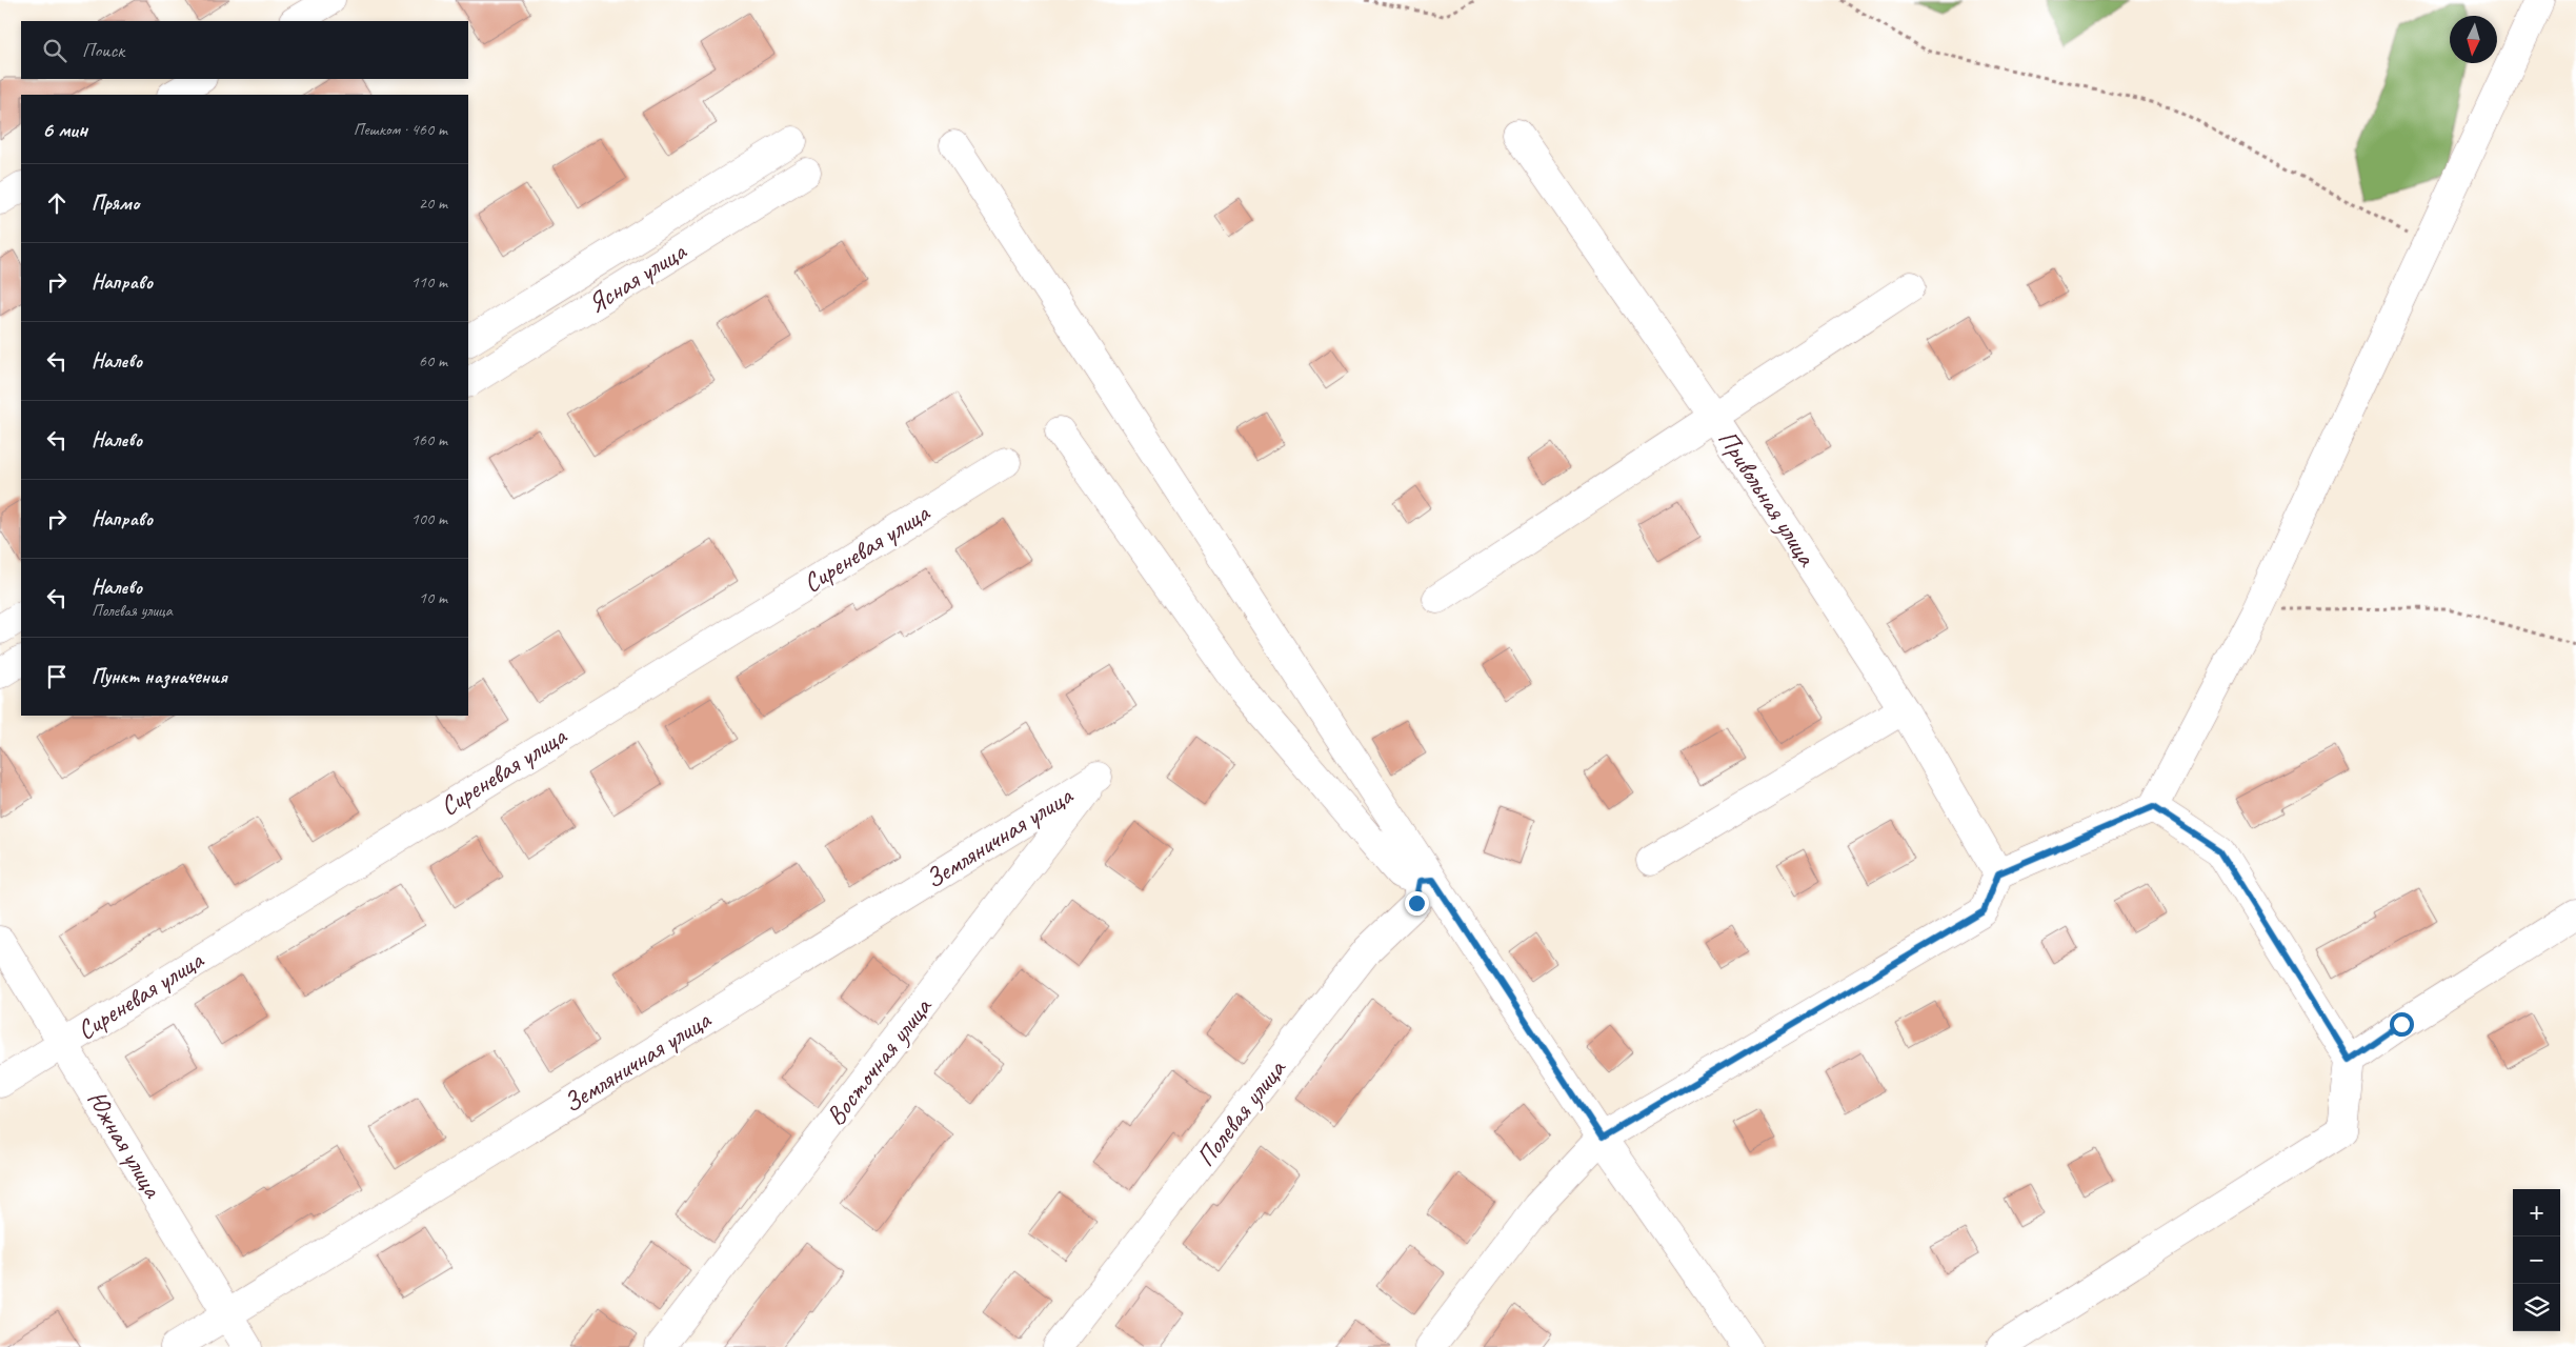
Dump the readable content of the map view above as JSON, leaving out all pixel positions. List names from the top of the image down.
{
  "streets": {
    "street": [
      "Ясная улица",
      "Привольная улица",
      "Сиреневая улица",
      "Земляничная улица",
      "Восточная улица",
      "Полевая улица",
      "Южная улица"
    ]
  },
  "crossings": [
    ["Сиреневая улица", "Южная улица"],
    ["Земляничная улица", "Восточная улица"],
    ["Земляничная улица", "Южная улица"]
  ],
  "north": "bottom",
  "page": {
    "search": "Поиск",
    "heading": ["6 мин", "Пешком · 460 m"],
    "list": [
      ["Прямо", "20 m"],
      ["Направо", "110 m"],
      ["Налево", "60 m"],
      ["Налево", "160 m"],
      ["Направо", "100 m"],
      ["Налево", "Полевая улица", "10 m"],
      "Пункт назначения"
    ],
    "map_buttons": ["+", "−"]
  }
}
